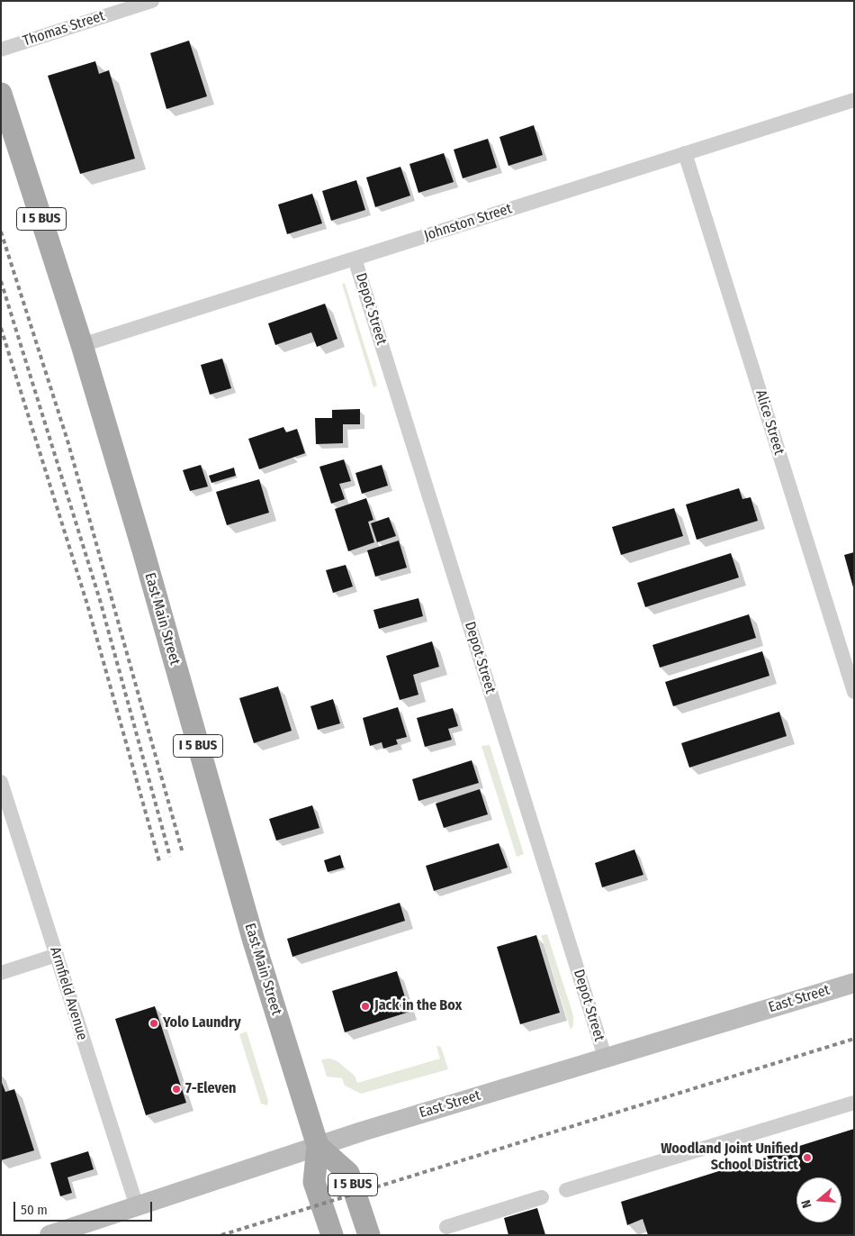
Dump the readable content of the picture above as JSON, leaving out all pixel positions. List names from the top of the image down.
{
  "streets": {
    "main road": ["I 5 BUS", "East Main Street", "East Street"],
    "street": [
      "Thomas Street",
      "Johnston Street",
      "Depot Street",
      "Alice Street",
      "Armfield Avenue"
    ]
  },
  "crossings": [
    ["I 5 BUS", "East Main Street"],
    ["I 5 BUS", "East Street"],
    ["Johnston Street", "Depot Street"],
    ["Johnston Street", "Alice Street"],
    ["Johnston Street", "East Main Street"],
    ["Depot Street", "East Street"],
    ["East Main Street", "East Street"],
    ["Armfield Avenue", "East Street"]
  ],
  "places": [
    "Jack in the Box",
    "Yolo Laundry",
    "7-Eleven",
    "Woodland Joint Unified School District"
  ],
  "scale_bar": "50 m",
  "north": "left"
}
